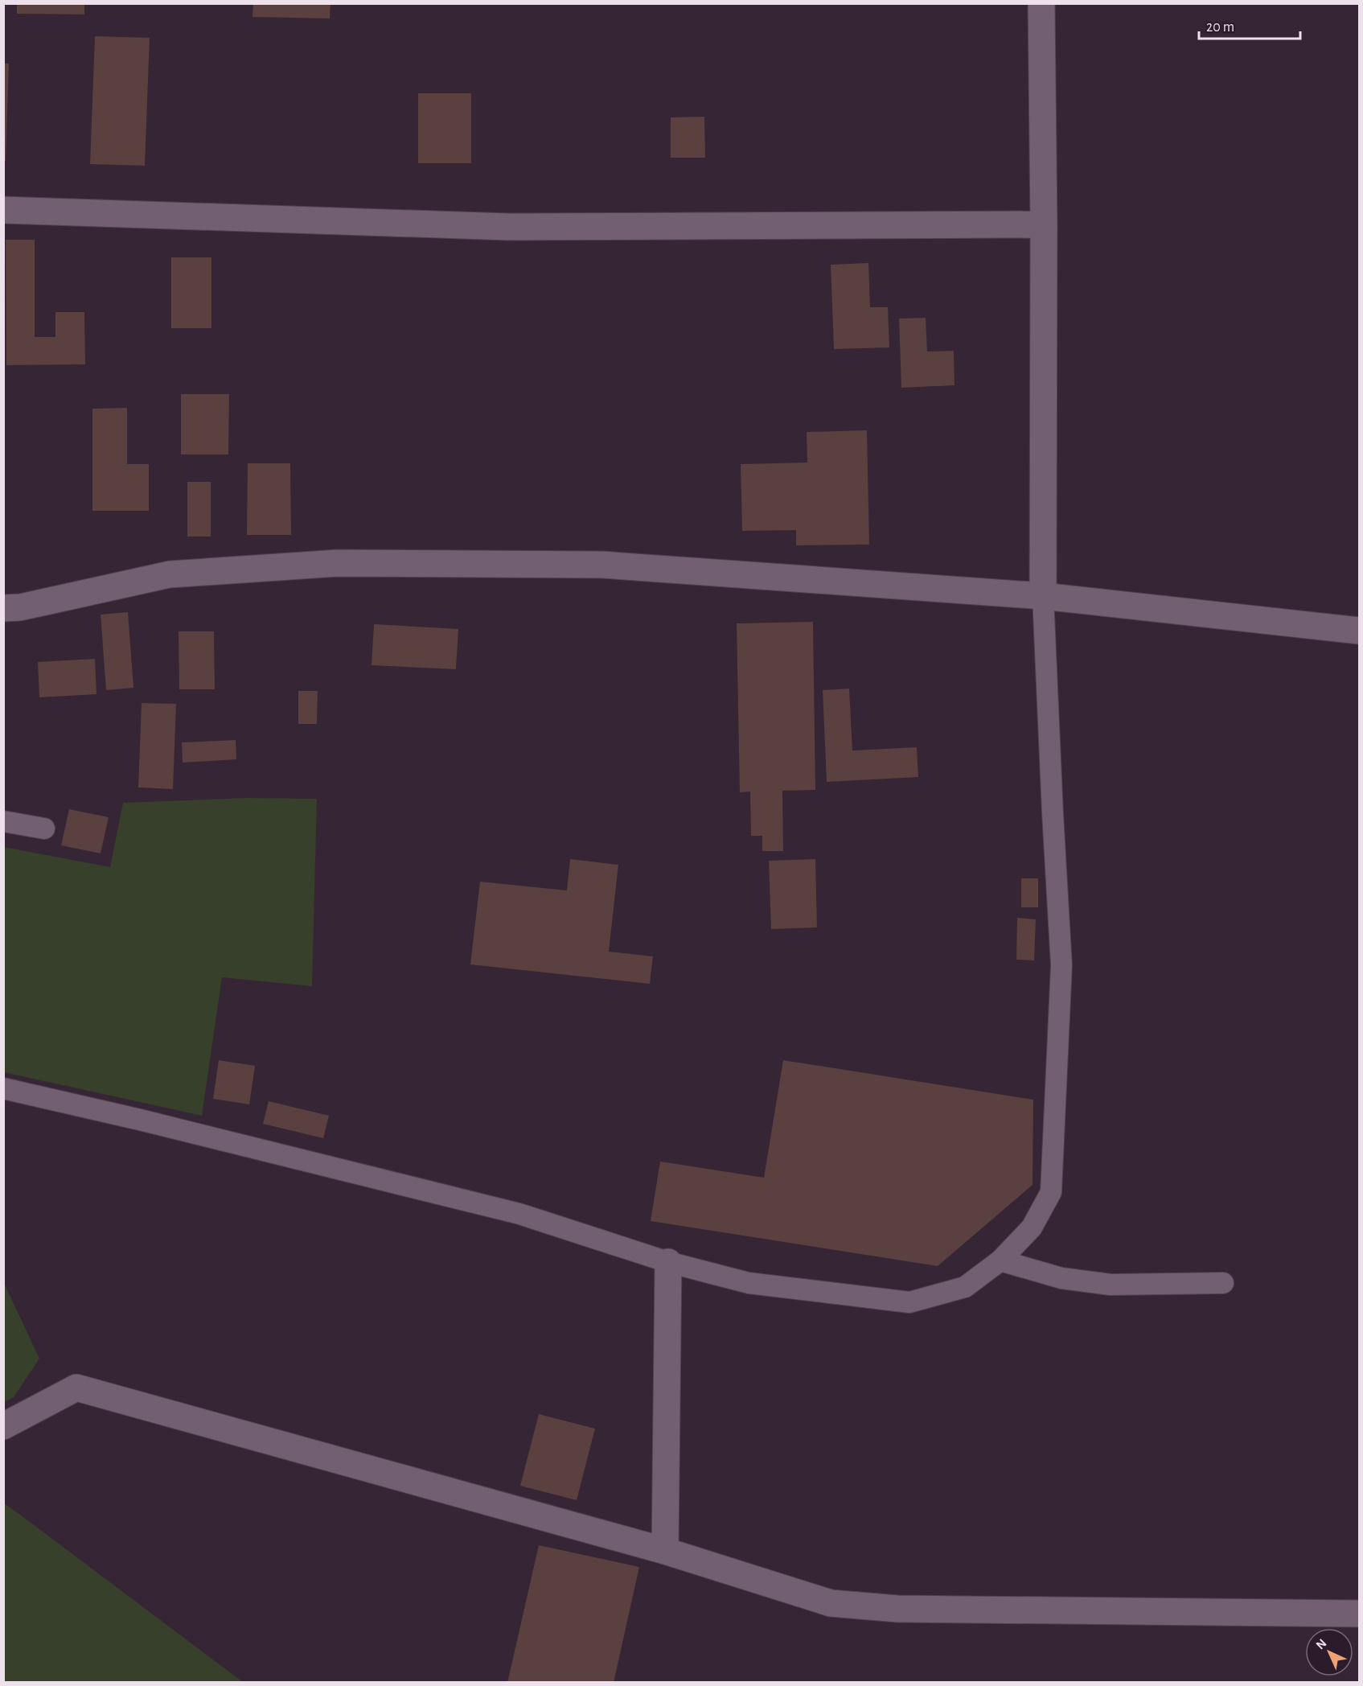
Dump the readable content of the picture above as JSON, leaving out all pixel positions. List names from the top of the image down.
{
  "scale_bar": "20 m",
  "north": "top left"
}
